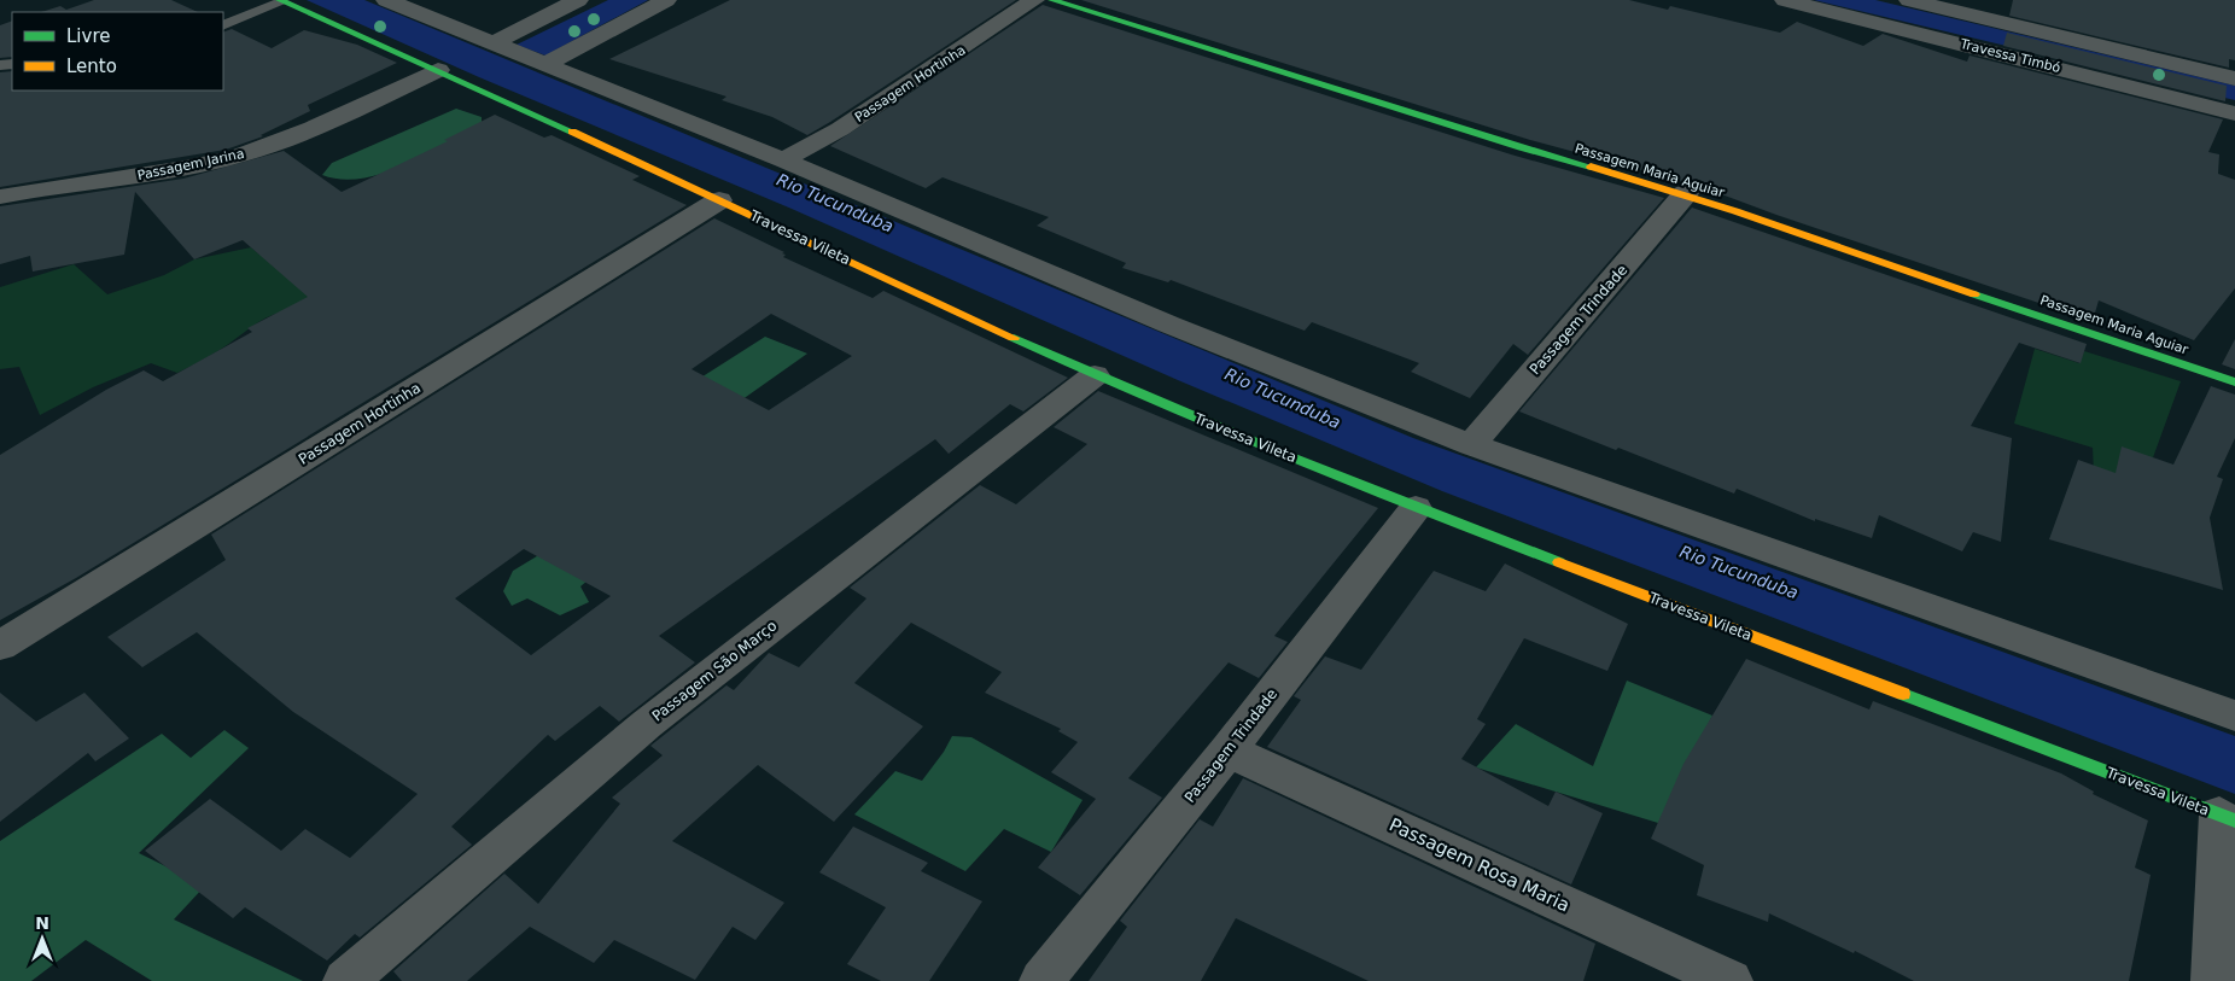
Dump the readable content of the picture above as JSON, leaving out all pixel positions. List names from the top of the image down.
{
  "streets": {
    "street": [
      "Travessa Timbó",
      "Passagem Hortinha",
      "Passagem Jarina",
      "Passagem Maria Aguiar",
      "Travessa Vileta",
      "Passagem Trindade",
      "Passagem São Março",
      "Passagem Rosa Maria"
    ]
  },
  "crossings": [
    ["Passagem Hortinha", "Travessa Vileta"],
    ["Passagem Jarina", "Travessa Vileta"],
    ["Passagem Maria Aguiar", "Passagem Trindade"],
    ["Travessa Vileta", "Passagem Trindade"],
    ["Travessa Vileta", "Passagem São Março"],
    ["Passagem Trindade", "Passagem Rosa Maria"]
  ],
  "water": ["Rio Tucunduba"],
  "legend": ["Livre", "Lento"],
  "north": "top"
}
